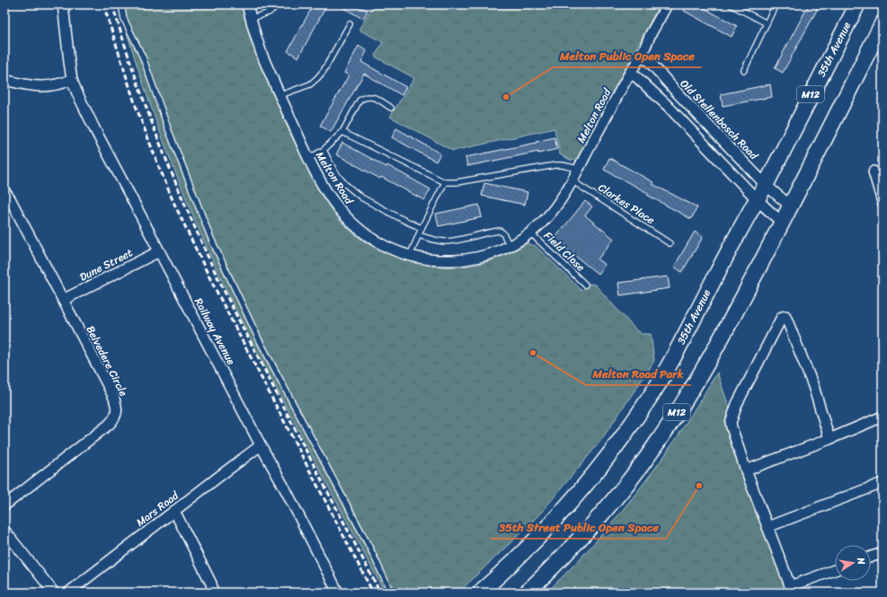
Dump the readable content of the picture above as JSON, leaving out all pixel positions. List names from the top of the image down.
{
  "streets": {
    "main road": ["35th Avenue", "M12"],
    "street": [
      "Melton Road",
      "Old Stellenbosch Road",
      "Dune Street",
      "Railway Avenue",
      "Belvedere Circle",
      "Mars Road"
    ],
    "lane": ["Clarkes Place", "Field Close"]
  },
  "crossings": [
    ["35th Avenue", "Old Stellenbosch Road"],
    ["M12", "Old Stellenbosch Road"],
    ["Melton Road", "Old Stellenbosch Road"],
    ["Melton Road", "Clarkes Place"],
    ["Melton Road", "Field Close"],
    ["Dune Street", "Railway Avenue"],
    ["Dune Street", "Belvedere Circle"],
    ["Railway Avenue", "Mars Road"]
  ],
  "places": ["Melton Public Open Space", "Melton Road Park", "35th Street Public Open Space"],
  "north": "right"
}
